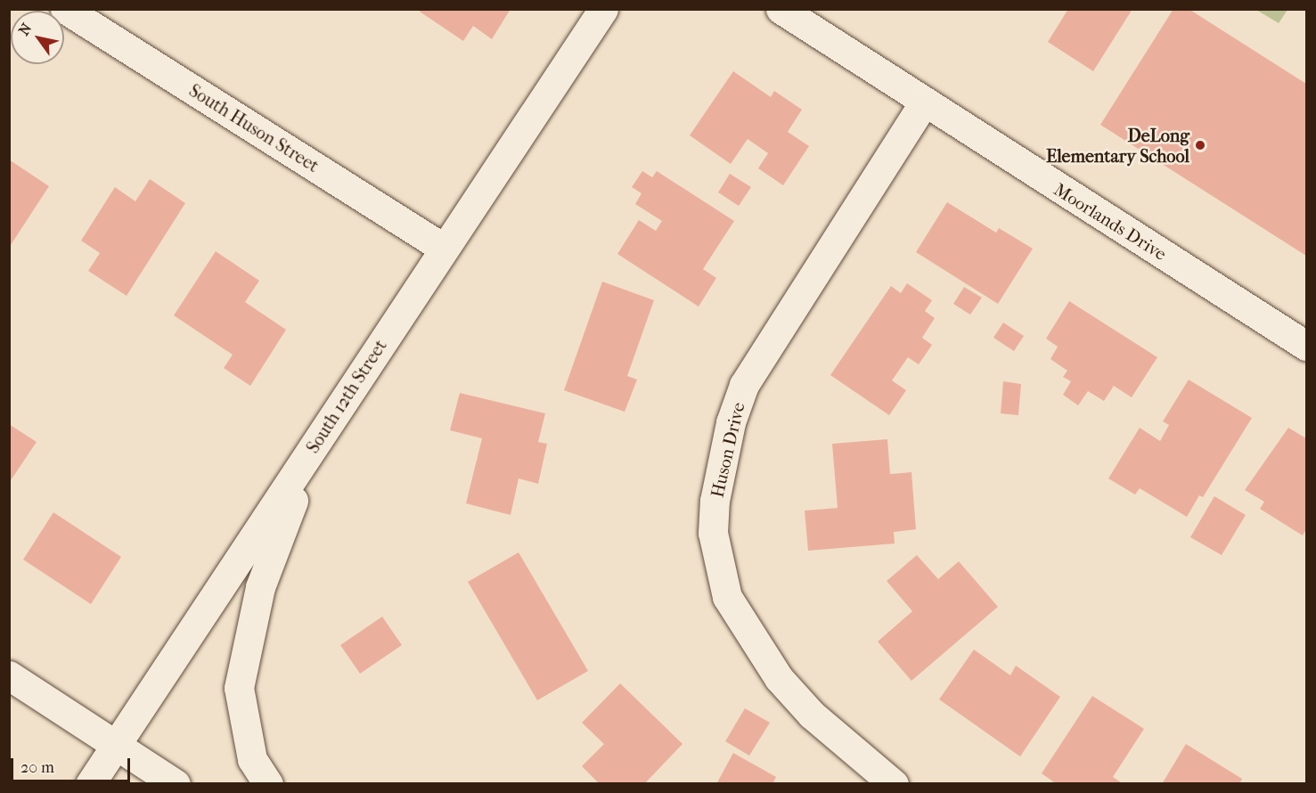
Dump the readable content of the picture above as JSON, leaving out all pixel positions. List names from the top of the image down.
{
  "streets": {
    "street": [
      "South Huson Street",
      "Moorlands Drive",
      "South 12th Street",
      "Huson Drive"
    ]
  },
  "crossings": [
    ["South Huson Street", "South 12th Street"],
    ["Moorlands Drive", "Huson Drive"]
  ],
  "places": ["DeLong Elementary School"],
  "scale_bar": "20 m",
  "north": "top left"
}
